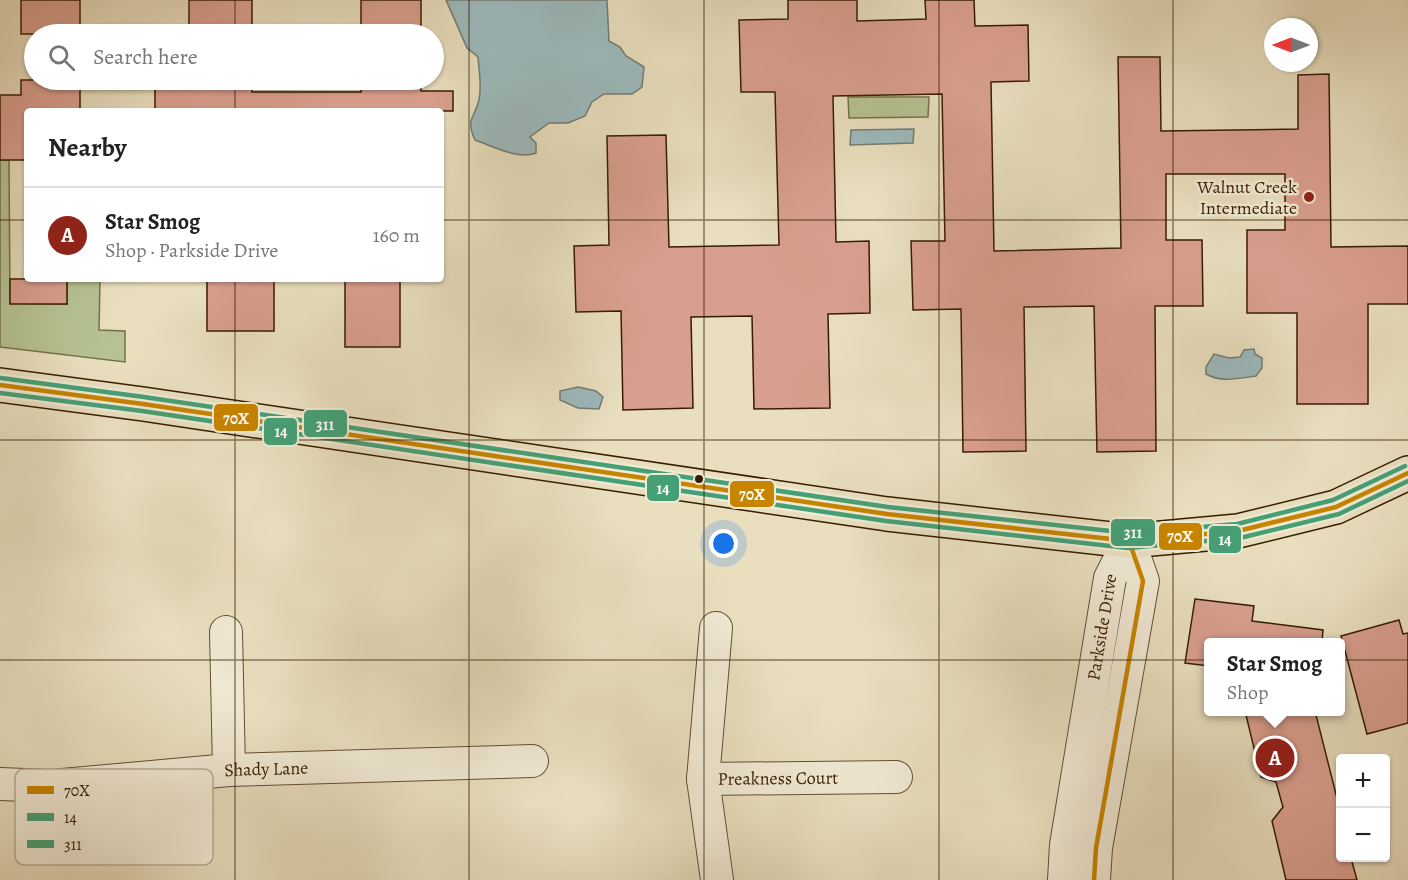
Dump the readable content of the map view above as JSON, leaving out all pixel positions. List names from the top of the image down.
{
  "streets": {
    "street": ["Parkside Drive", "Shady Lane", "Preakness Court"]
  },
  "places": ["Walnut Creek Intermediate"],
  "lines": ["transit line 311", "transit line 70X", "transit line 14"],
  "legend": ["70X", "14", "311"],
  "north": "left",
  "page": {
    "search": "Search here",
    "heading": "Nearby",
    "list": [
      {
        "mark": "A",
        "name": "Star Smog",
        "note": "Shop · Parkside Drive",
        "value": "160 m"
      }
    ],
    "popup": ["Star Smog", "Shop"],
    "pins": "A",
    "map_buttons": ["+", "−"]
  }
}
